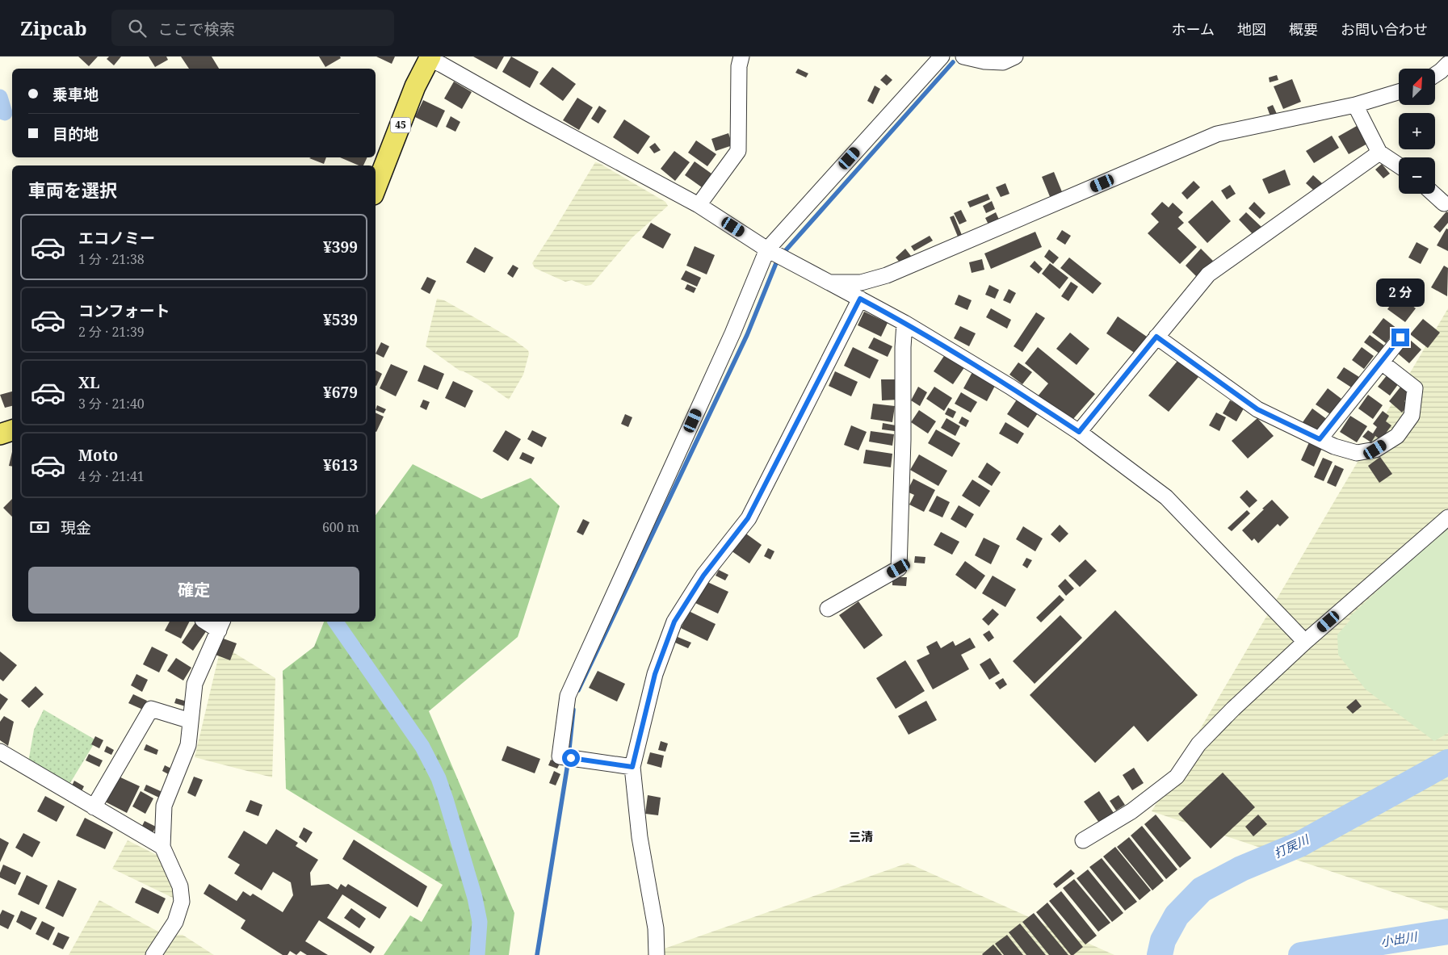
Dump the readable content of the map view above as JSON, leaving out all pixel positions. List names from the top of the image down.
{
  "streets": {
    "main road": ["45"]
  },
  "districts": ["三清"],
  "water": ["打戻川", "小出川"],
  "north": "top right",
  "page": {
    "header": "Zipcab",
    "search": "ここで検索",
    "nav": [
      "ホーム",
      "地図",
      "概要",
      "お問い合わせ"
    ],
    "map_buttons": ["+", "−"],
    "banner": ["乗車地", "目的地"],
    "heading": "車両を選択",
    "list": [
      {
        "name": "エコノミー",
        "note": "1 分 · 21:38",
        "value": "¥399"
      },
      {
        "name": "コンフォート",
        "note": "2 分 · 21:39",
        "value": "¥539"
      },
      {
        "name": "XL",
        "note": "3 分 · 21:40",
        "value": "¥679"
      },
      {
        "name": "Moto",
        "note": "4 分 · 21:41",
        "value": "¥613"
      }
    ],
    "bubble": "2 分",
    "pay": ["現金", "600 m"],
    "buttons": "確定"
  }
}
